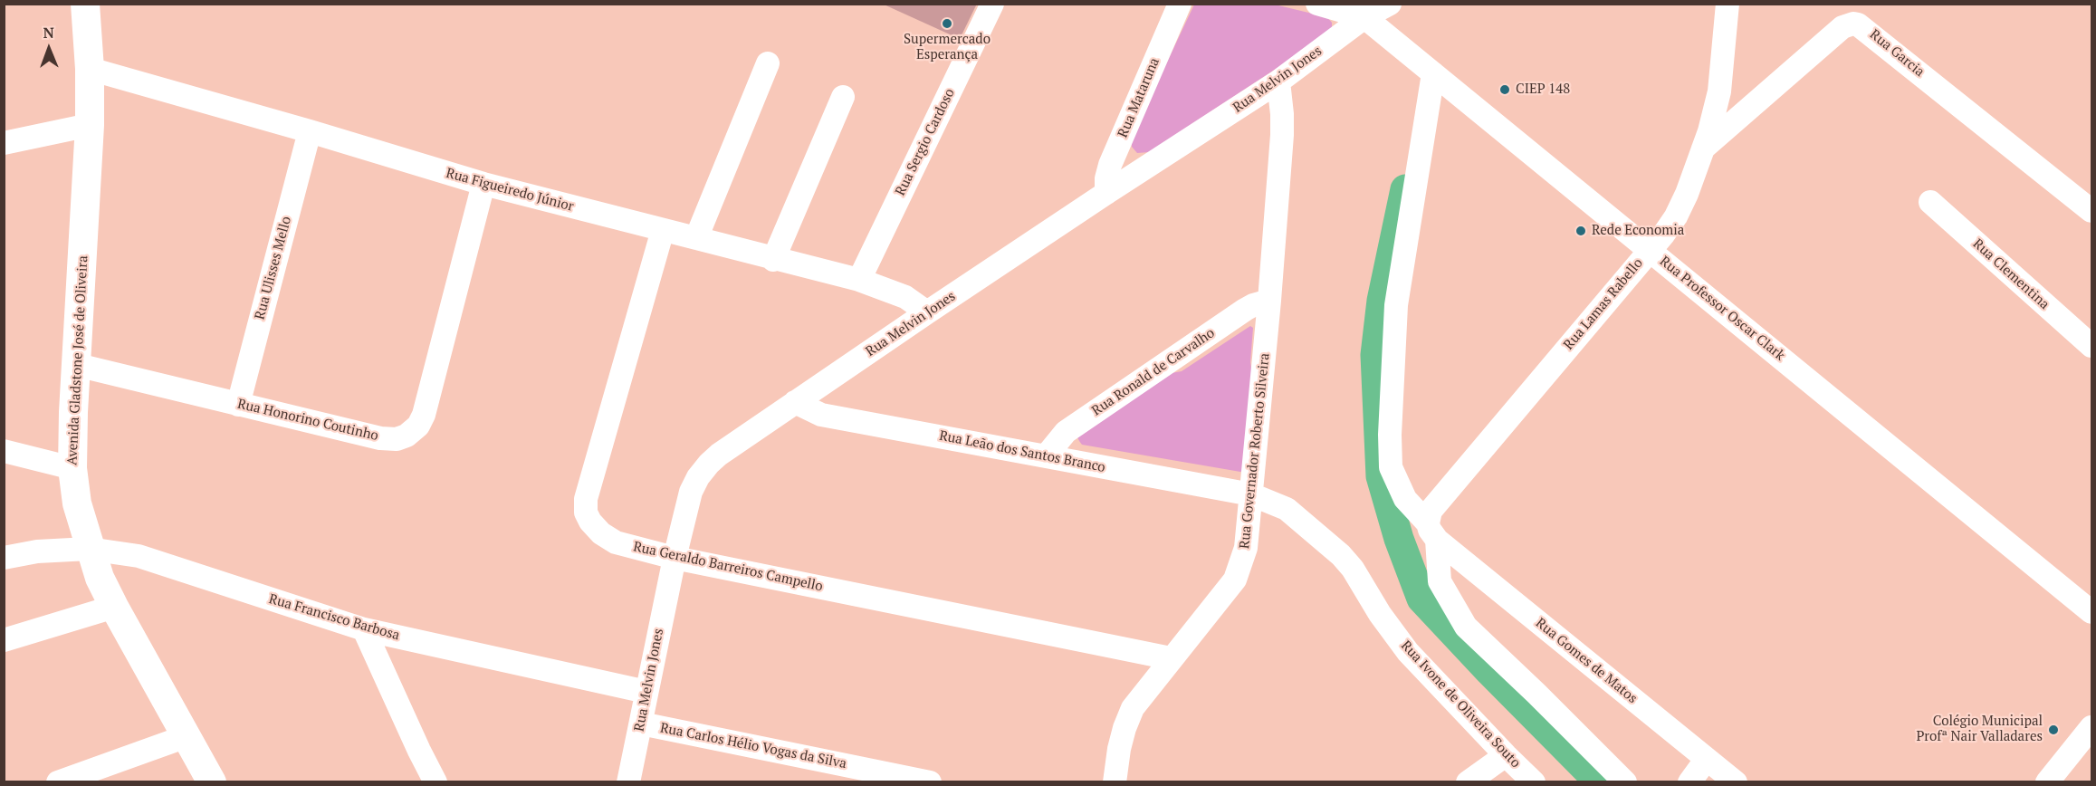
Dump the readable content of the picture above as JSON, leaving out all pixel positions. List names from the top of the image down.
{
  "streets": {
    "main road": ["Avenida Gladstone José de Oliveira"],
    "street": [
      "Rua Garcia",
      "Rua Melvin Jones",
      "Rua Mataruna",
      "Rua Sergio Cardoso",
      "Rua Figueiredo Júnior",
      "Rua Ulisses Mello",
      "Rua Clementina",
      "Rua Lamas Rabello",
      "Rua Professor Oscar Clark",
      "Rua Ronald de Carvalho",
      "Rua Honorino Coutinho",
      "Rua Governador Roberto Silveira",
      "Rua Leão dos Santos Branco",
      "Rua Geraldo Barreiros Campello",
      "Rua Francisco Barbosa",
      "Rua Gomes de Matos",
      "Rua Ivone de Oliveira Souto",
      "Rua Carlos Hélio Vogas da Silva"
    ]
  },
  "crossings": [
    ["Rua Garcia", "Rua Lamas Rabello"],
    ["Rua Melvin Jones", "Rua Mataruna"],
    ["Rua Melvin Jones", "Rua Figueiredo Júnior"],
    ["Rua Melvin Jones", "Rua Professor Oscar Clark"],
    ["Rua Melvin Jones", "Rua Governador Roberto Silveira"],
    ["Rua Melvin Jones", "Rua Leão dos Santos Branco"],
    ["Rua Melvin Jones", "Rua Geraldo Barreiros Campello"],
    ["Rua Melvin Jones", "Rua Francisco Barbosa"],
    ["Rua Melvin Jones", "Rua Carlos Hélio Vogas da Silva"],
    ["Rua Sergio Cardoso", "Rua Figueiredo Júnior"],
    ["Rua Figueiredo Júnior", "Rua Ulisses Mello"],
    ["Rua Figueiredo Júnior", "Avenida Gladstone José de Oliveira"],
    ["Rua Figueiredo Júnior", "Rua Honorino Coutinho"],
    ["Rua Figueiredo Júnior", "Rua Geraldo Barreiros Campello"],
    ["Rua Ulisses Mello", "Rua Honorino Coutinho"],
    ["Rua Lamas Rabello", "Rua Professor Oscar Clark"],
    ["Rua Lamas Rabello", "Rua Gomes de Matos"],
    ["Rua Professor Oscar Clark", "Rua Gomes de Matos"],
    ["Avenida Gladstone José de Oliveira", "Rua Honorino Coutinho"],
    ["Avenida Gladstone José de Oliveira", "Rua Francisco Barbosa"],
    ["Rua Ronald de Carvalho", "Rua Governador Roberto Silveira"],
    ["Rua Ronald de Carvalho", "Rua Leão dos Santos Branco"],
    ["Rua Governador Roberto Silveira", "Rua Leão dos Santos Branco"],
    ["Rua Governador Roberto Silveira", "Rua Geraldo Barreiros Campello"],
    ["Rua Governador Roberto Silveira", "Rua Ivone de Oliveira Souto"],
    ["Rua Leão dos Santos Branco", "Rua Ivone de Oliveira Souto"]
  ],
  "places": [
    "Supermercado Esperança",
    "CIEP 148",
    "Rede Economia",
    "Colégio Municipal Profª Nair Valladares"
  ],
  "north": "top"
}
